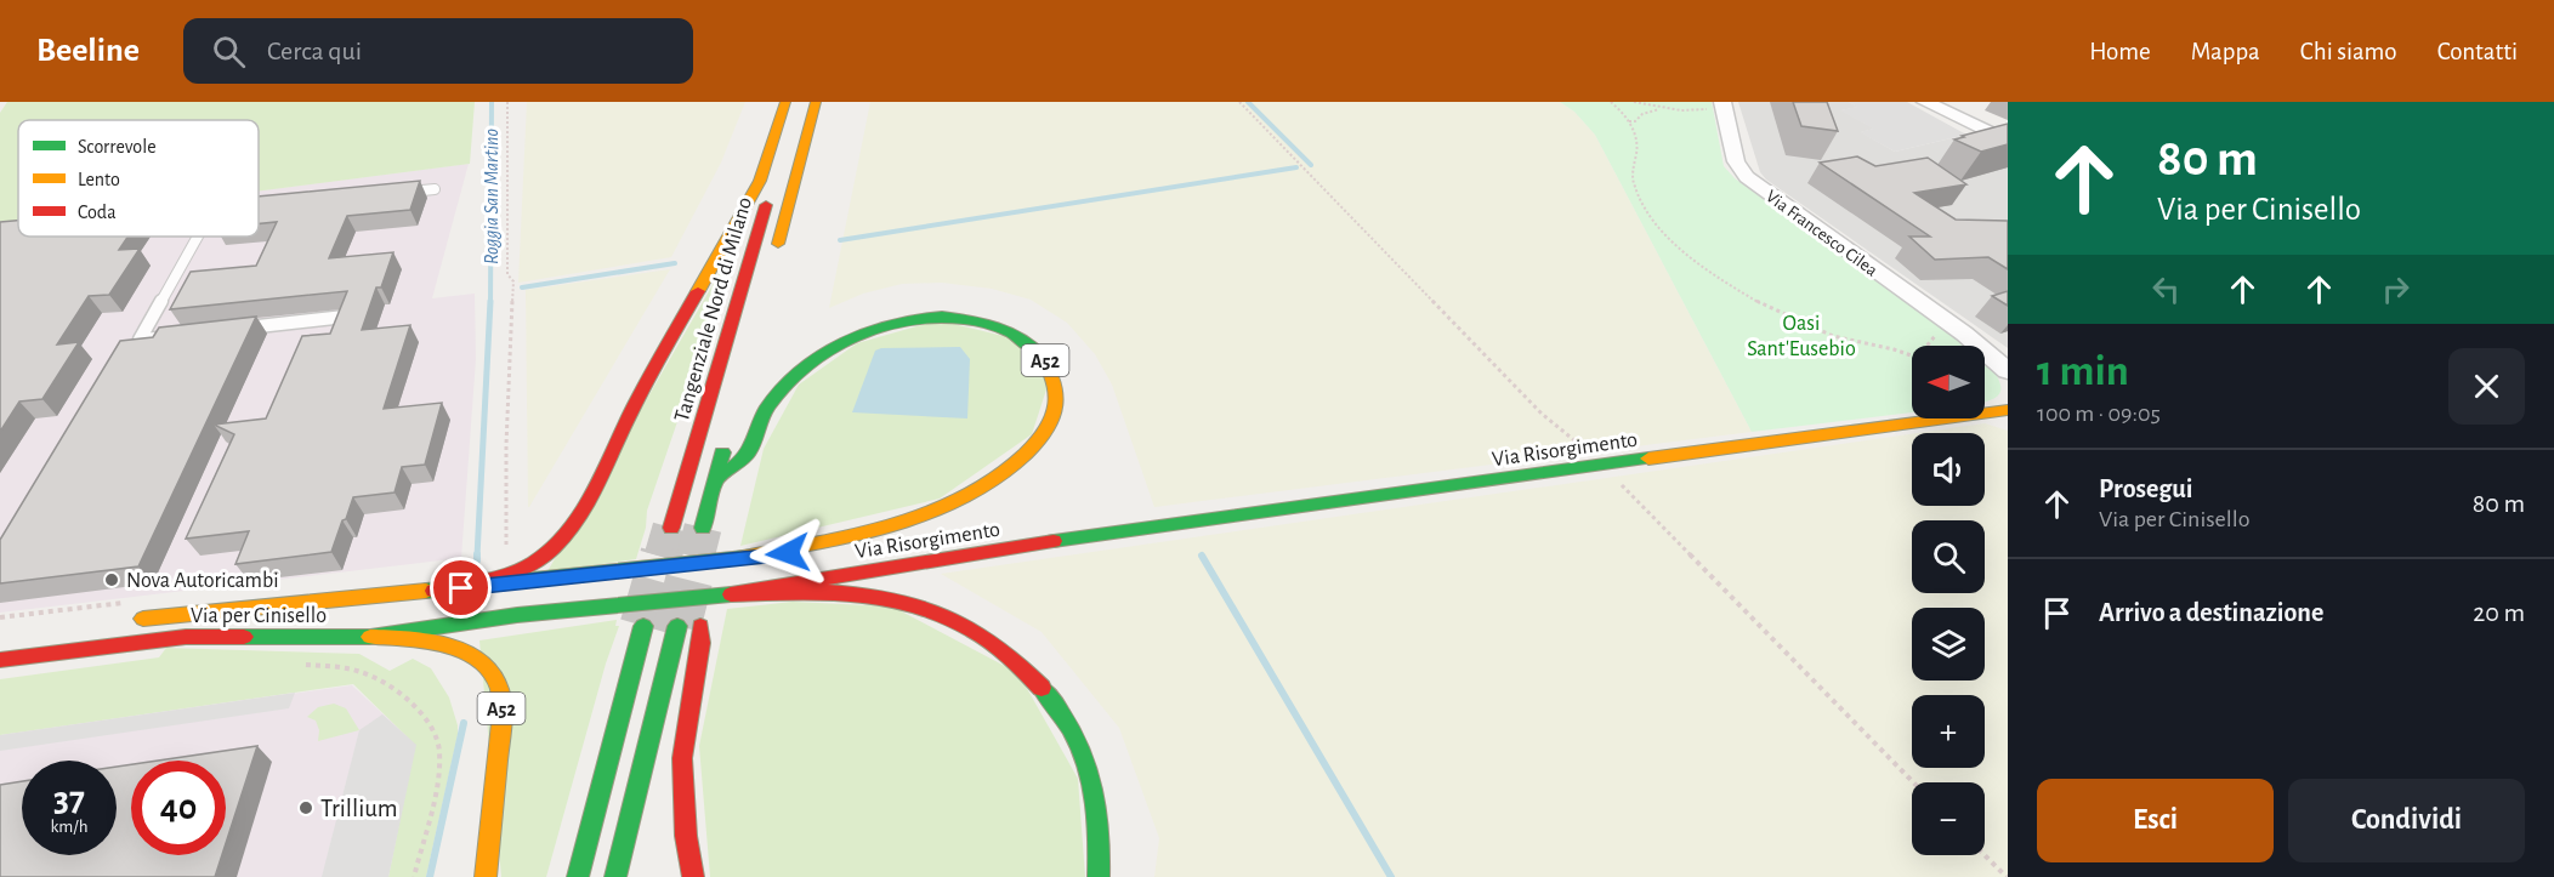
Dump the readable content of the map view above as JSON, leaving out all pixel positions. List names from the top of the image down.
{
  "streets": {
    "main road": [
      "Tangenziale Nord di Milano",
      "A52",
      "Via Risorgimento",
      "Via per Cinisello"
    ],
    "street": ["Via Francesco Cilea"]
  },
  "crossings": [
    ["A52", "Via Risorgimento"],
    ["A52", "Via per Cinisello"],
    ["Via Risorgimento", "Via per Cinisello"]
  ],
  "water": ["Roggia San Martino"],
  "parks": ["Oasi Sant'Eusebio"],
  "places": ["Nova Autoricambi", "Trillium"],
  "legend": ["Scorrevole", "Lento", "Coda"],
  "north": "left",
  "page": {
    "header": "Beeline",
    "search": "Cerca qui",
    "nav": [
      "Home",
      "Mappa",
      "Chi siamo",
      "Contatti"
    ],
    "turn": ["80 m", "Via per Cinisello"],
    "heading": ["1 min", "100 m · 09:05"],
    "map_buttons": ["+", "−"],
    "list": [
      {
        "name": "Prosegui",
        "note": "Via per Cinisello",
        "value": "80 m"
      },
      {
        "name": "Arrivo a destinazione",
        "value": "20 m"
      }
    ],
    "speed": "37 km/h",
    "limit": "40",
    "buttons": ["Esci", "Condividi"]
  }
}
